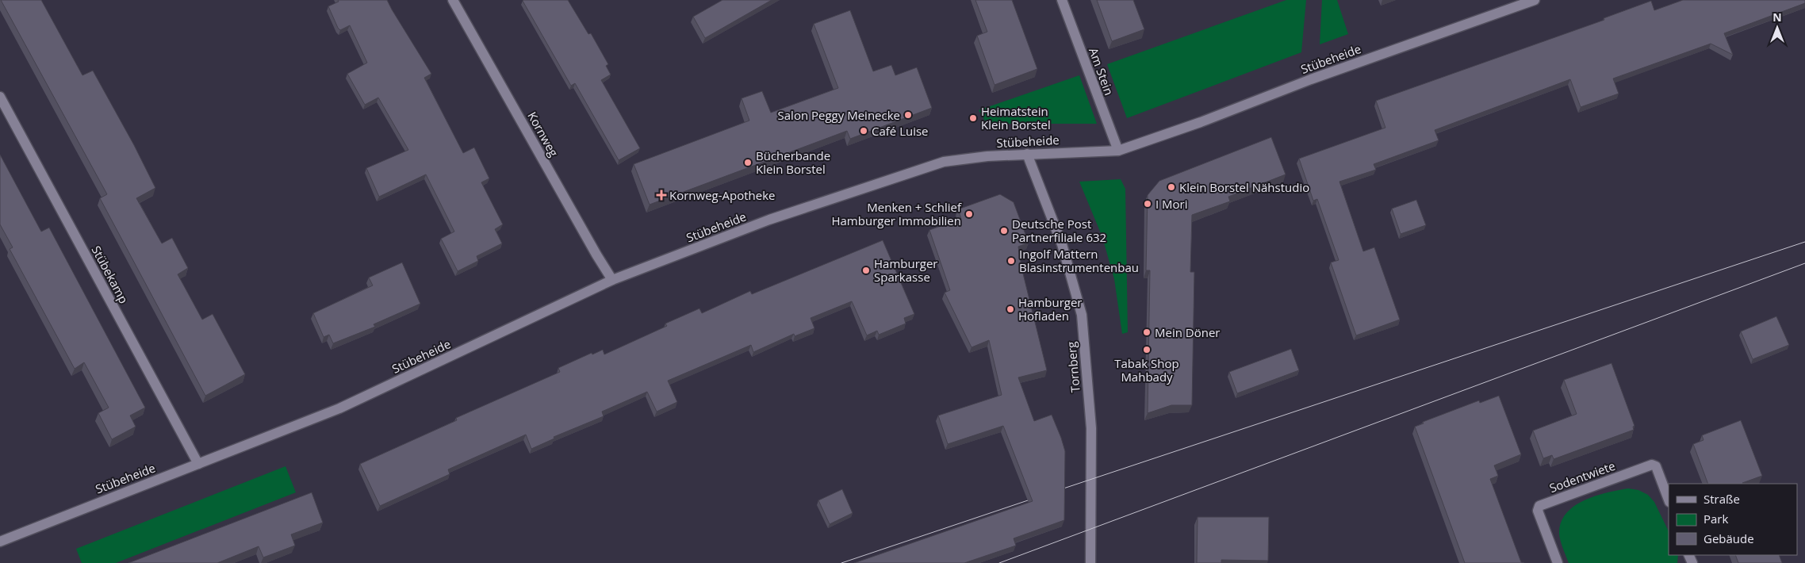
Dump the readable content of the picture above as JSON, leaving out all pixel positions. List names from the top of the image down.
{
  "streets": {
    "street": [
      "Stübeheide",
      "Am Stein",
      "Kornweg",
      "Stübekamp",
      "Tornberg",
      "Sodentwiete"
    ]
  },
  "crossings": [
    ["Stübeheide", "Am Stein"],
    ["Stübeheide", "Kornweg"],
    ["Stübeheide", "Stübekamp"],
    ["Stübeheide", "Tornberg"]
  ],
  "places": {
    "other": [
      "Salon Peggy Meinecke",
      "Heimatstein Klein Borstel",
      "Café Luise",
      "Bücherbande Klein Borstel",
      "Klein Borstel Nähstudio",
      "I Mori",
      "Menken + Schlief Hamburger Immobilien",
      "Deutsche Post Partnerfiliale 632",
      "Ingolf Mattern Blasinstrumentenbau",
      "Hamburger Sparkasse",
      "Hamburger Hofladen",
      "Mein Döner",
      "Tabak Shop Mahbady"
    ],
    "health": ["Kornweg-Apotheke"]
  },
  "legend": ["Straße", "Park", "Gebäude"],
  "north": "top"
}
